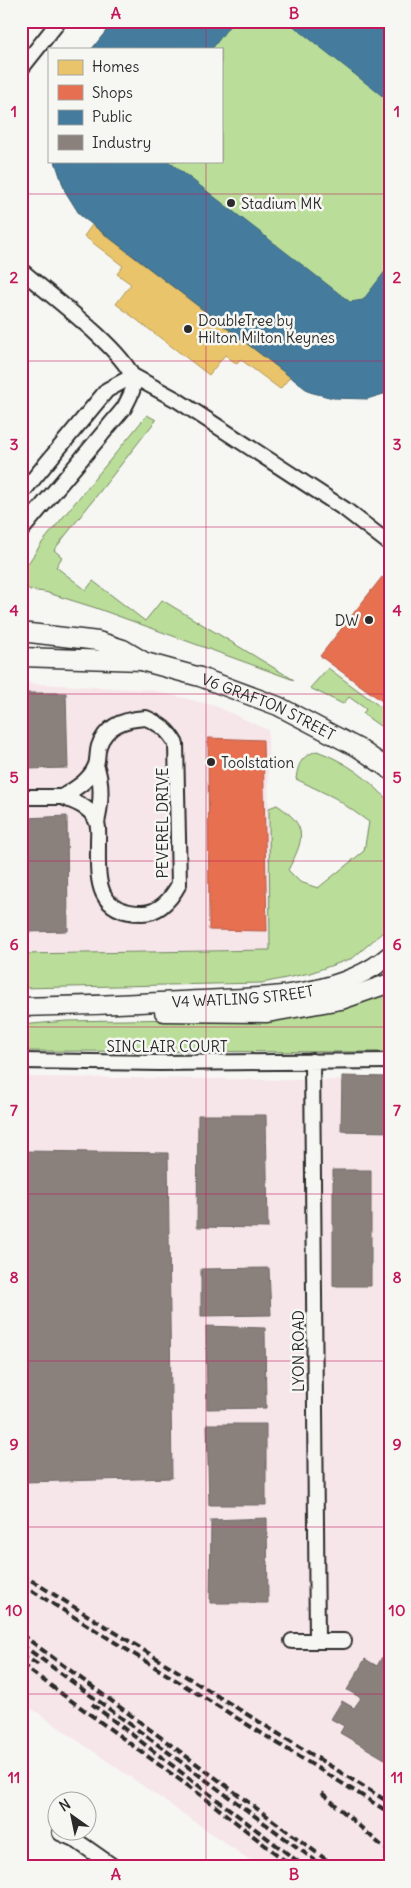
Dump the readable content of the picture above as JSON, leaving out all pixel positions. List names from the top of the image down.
{
  "streets": {
    "street": [
      "V6 GRAFTON STREET",
      "PEVEREL DRIVE",
      "V4 WATLING STREET",
      "SINCLAIR COURT",
      "LYON ROAD"
    ]
  },
  "crossings": [
    ["SINCLAIR COURT", "LYON ROAD"]
  ],
  "places": [
    "Stadium MK",
    "DoubleTree by Hilton Milton Keynes",
    "DW",
    "Toolstation"
  ],
  "legend": [
    "Homes",
    "Shops",
    "Public",
    "Industry"
  ],
  "north": "top left",
  "grid": {
    "columns": ["A", "B"],
    "rows": [
      "1",
      "2",
      "3",
      "4",
      "5",
      "6",
      "7",
      "8",
      "9",
      "10",
      "11"
    ]
  }
}
